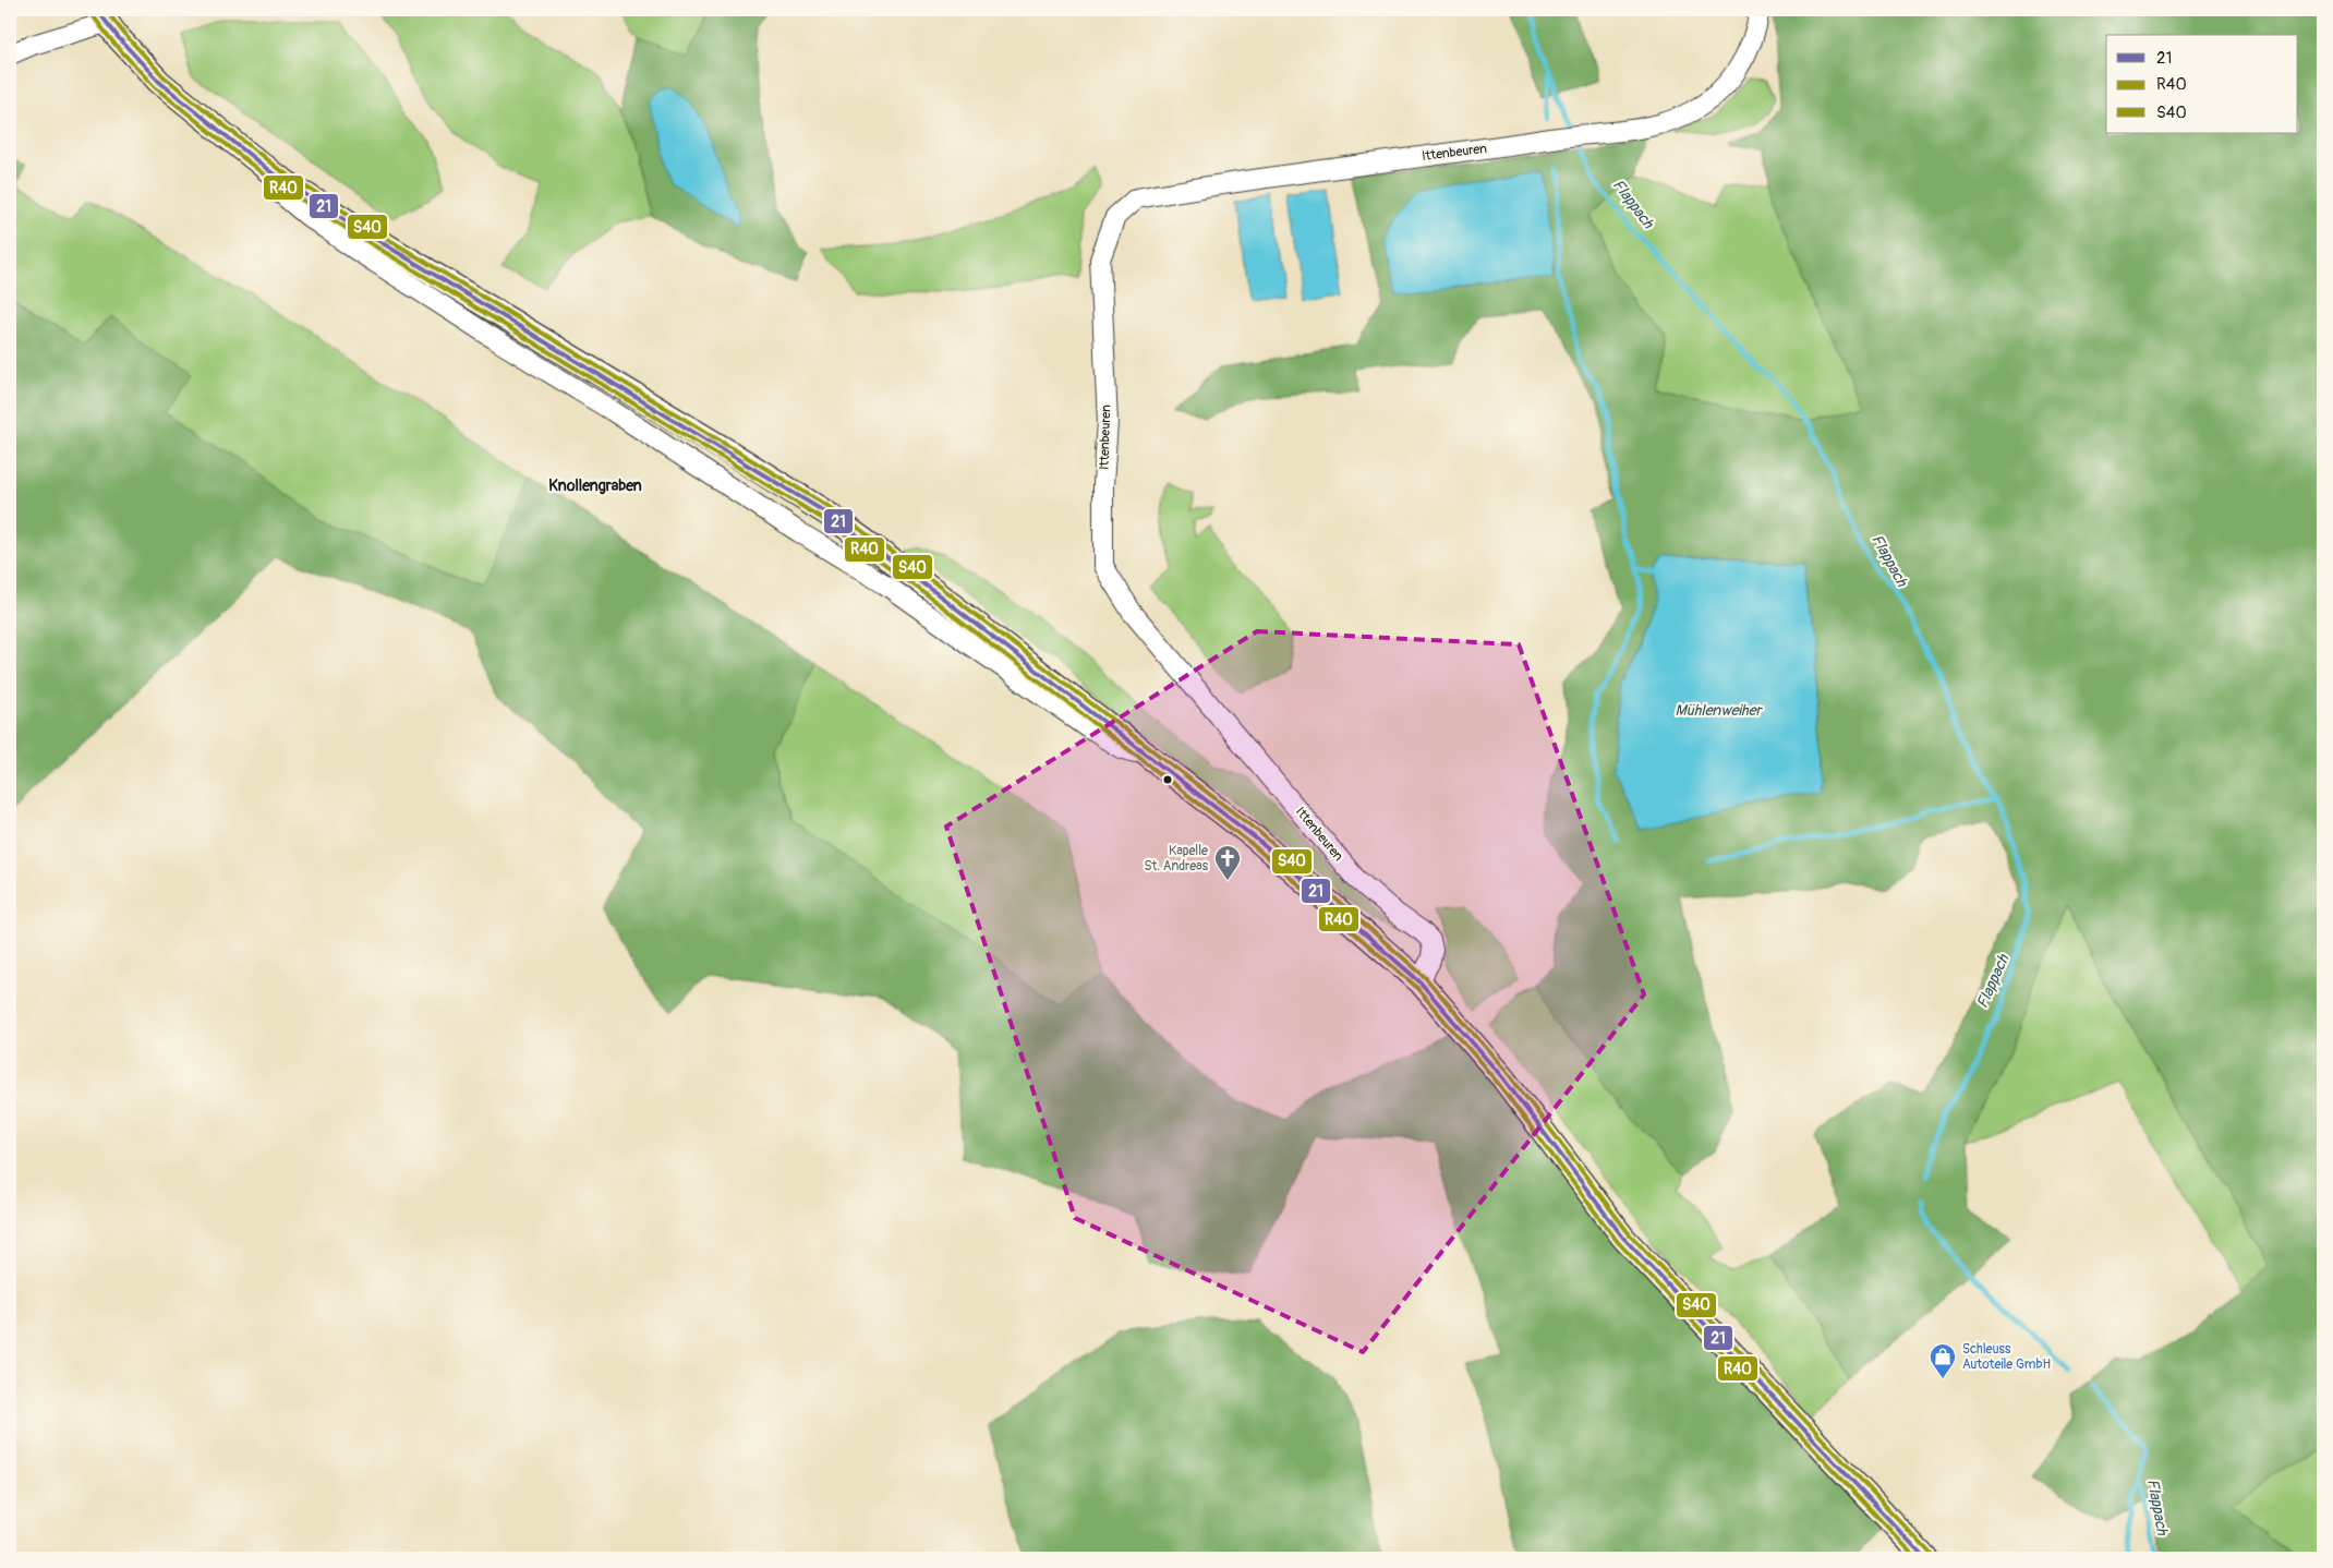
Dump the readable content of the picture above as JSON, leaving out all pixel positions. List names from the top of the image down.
{
  "streets": {
    "street": ["Ittenbeuren"]
  },
  "districts": ["Knollengraben"],
  "water": ["Flappach", "Mühlenweiher"],
  "places": {
    "church": ["Kapelle St. Andreas"],
    "shop": ["Schleuss Autoteile GmbH"]
  },
  "lines": ["transit line 21", "transit line S40", "transit line R40"],
  "legend": ["21", "R40", "S40"]
}
